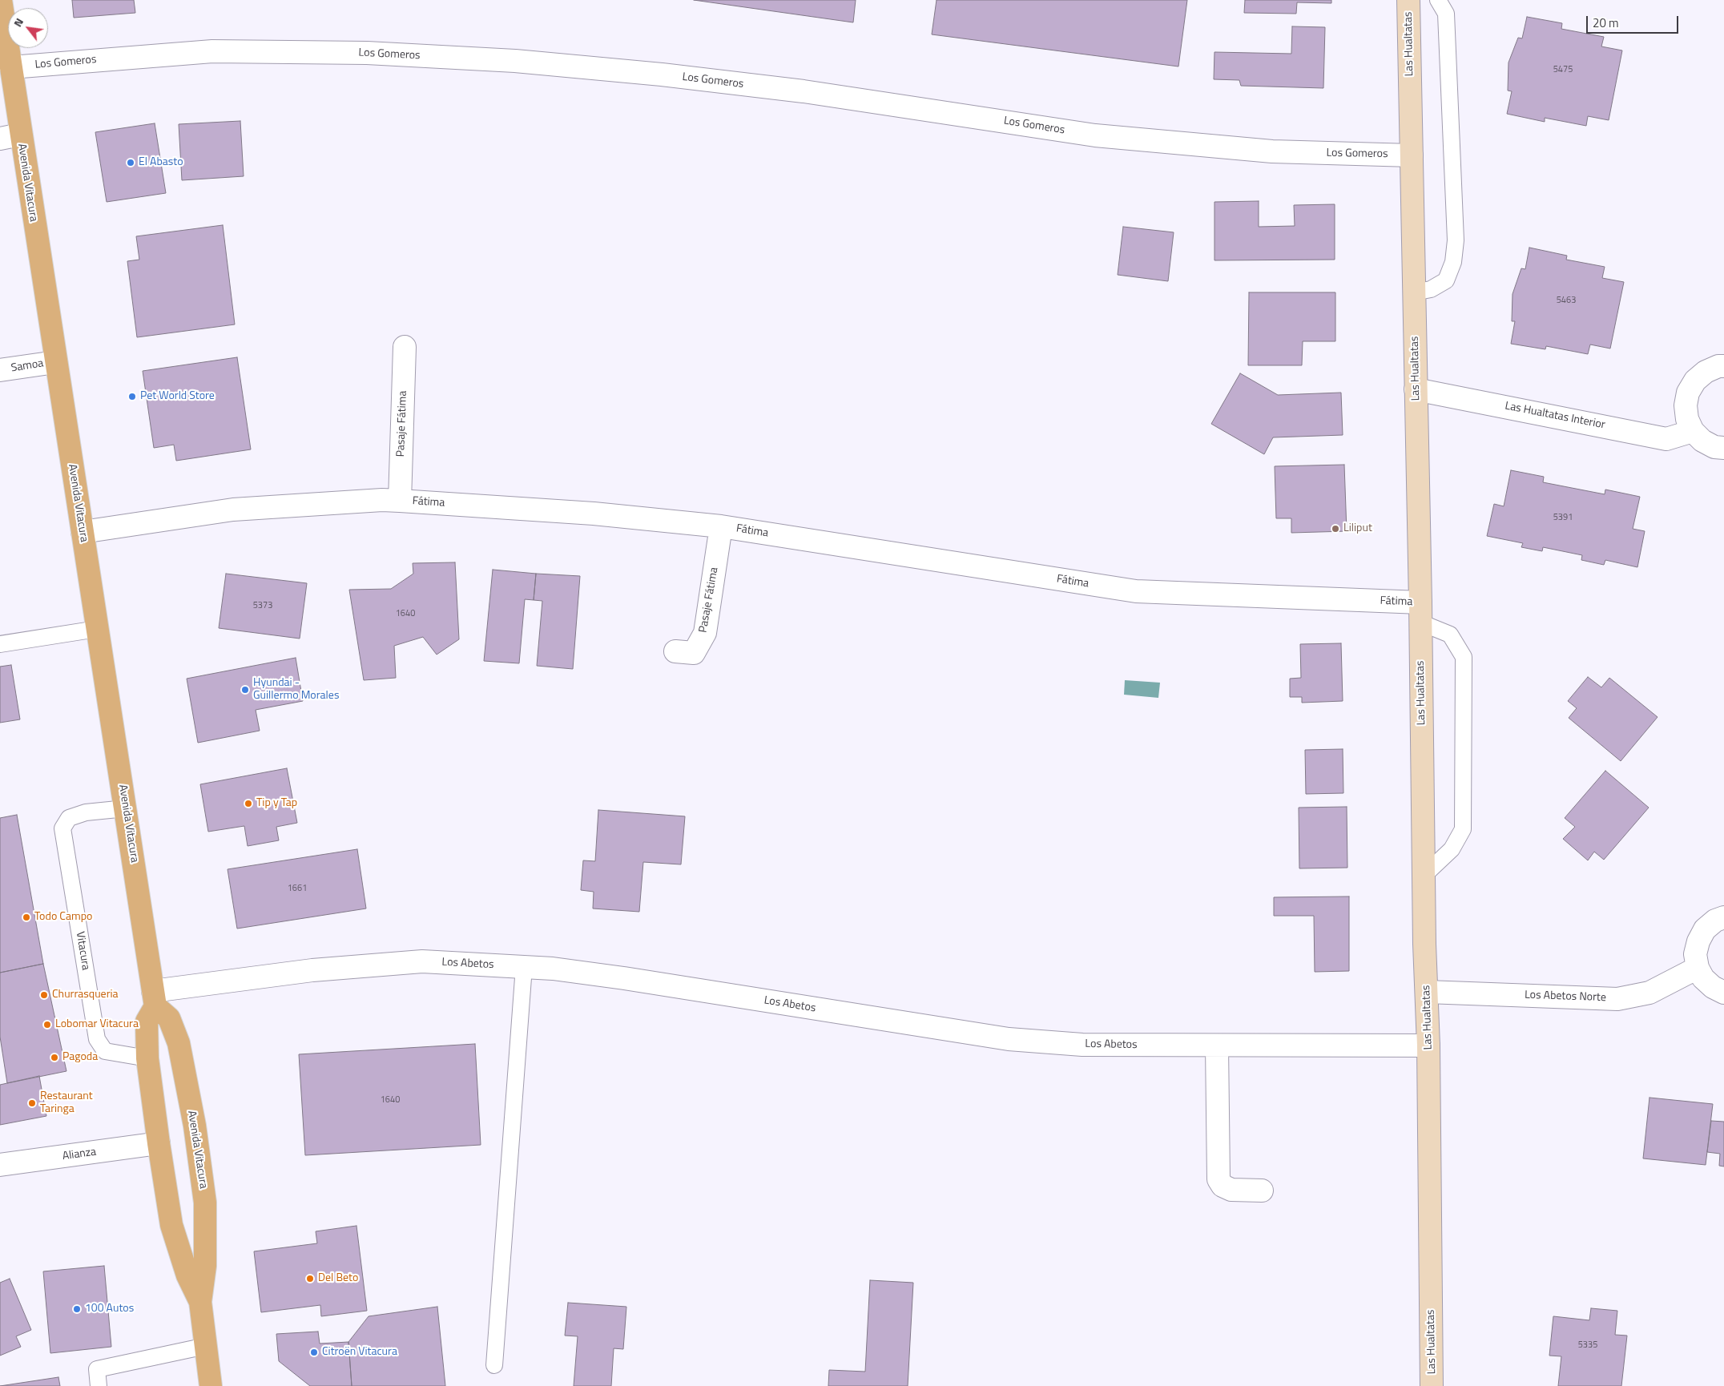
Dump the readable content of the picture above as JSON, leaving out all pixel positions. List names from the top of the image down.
{
  "streets": {
    "main road": ["Avenida Vitacura"],
    "street": [
      "Las Hualtatas",
      "Los Gomeros",
      "Samoa",
      "Las Hualtatas Interior",
      "Pasaje Fátima",
      "Fátima",
      "Los Abetos",
      "Los Abetos Norte",
      "Alianza"
    ],
    "lane": ["Vitacura"]
  },
  "crossings": [
    ["Las Hualtatas", "Los Gomeros"],
    ["Las Hualtatas", "Las Hualtatas Interior"],
    ["Las Hualtatas", "Fátima"],
    ["Las Hualtatas", "Los Abetos"],
    ["Las Hualtatas", "Los Abetos Norte"],
    ["Los Gomeros", "Avenida Vitacura"],
    ["Avenida Vitacura", "Samoa"],
    ["Avenida Vitacura", "Fátima"],
    ["Avenida Vitacura", "Vitacura"],
    ["Avenida Vitacura", "Los Abetos"],
    ["Avenida Vitacura", "Alianza"],
    ["Pasaje Fátima", "Fátima"]
  ],
  "places": [
    "El Abasto",
    "Pet World Store",
    "Liliput",
    "Hyundai - Guillermo Morales",
    "Tip y Tap",
    "Todo Campo",
    "Churrasqueria",
    "Lobomar Vitacura",
    "Pagoda",
    "Restaurant Taringa",
    "Del Beto",
    "100 Autos",
    "Citroën Vitacura"
  ],
  "house_numbers": [
    "5475",
    "5463",
    "5391",
    "5373",
    "1640",
    "1661",
    "1640",
    "5335"
  ],
  "scale_bar": "20 m",
  "north": "top left"
}
